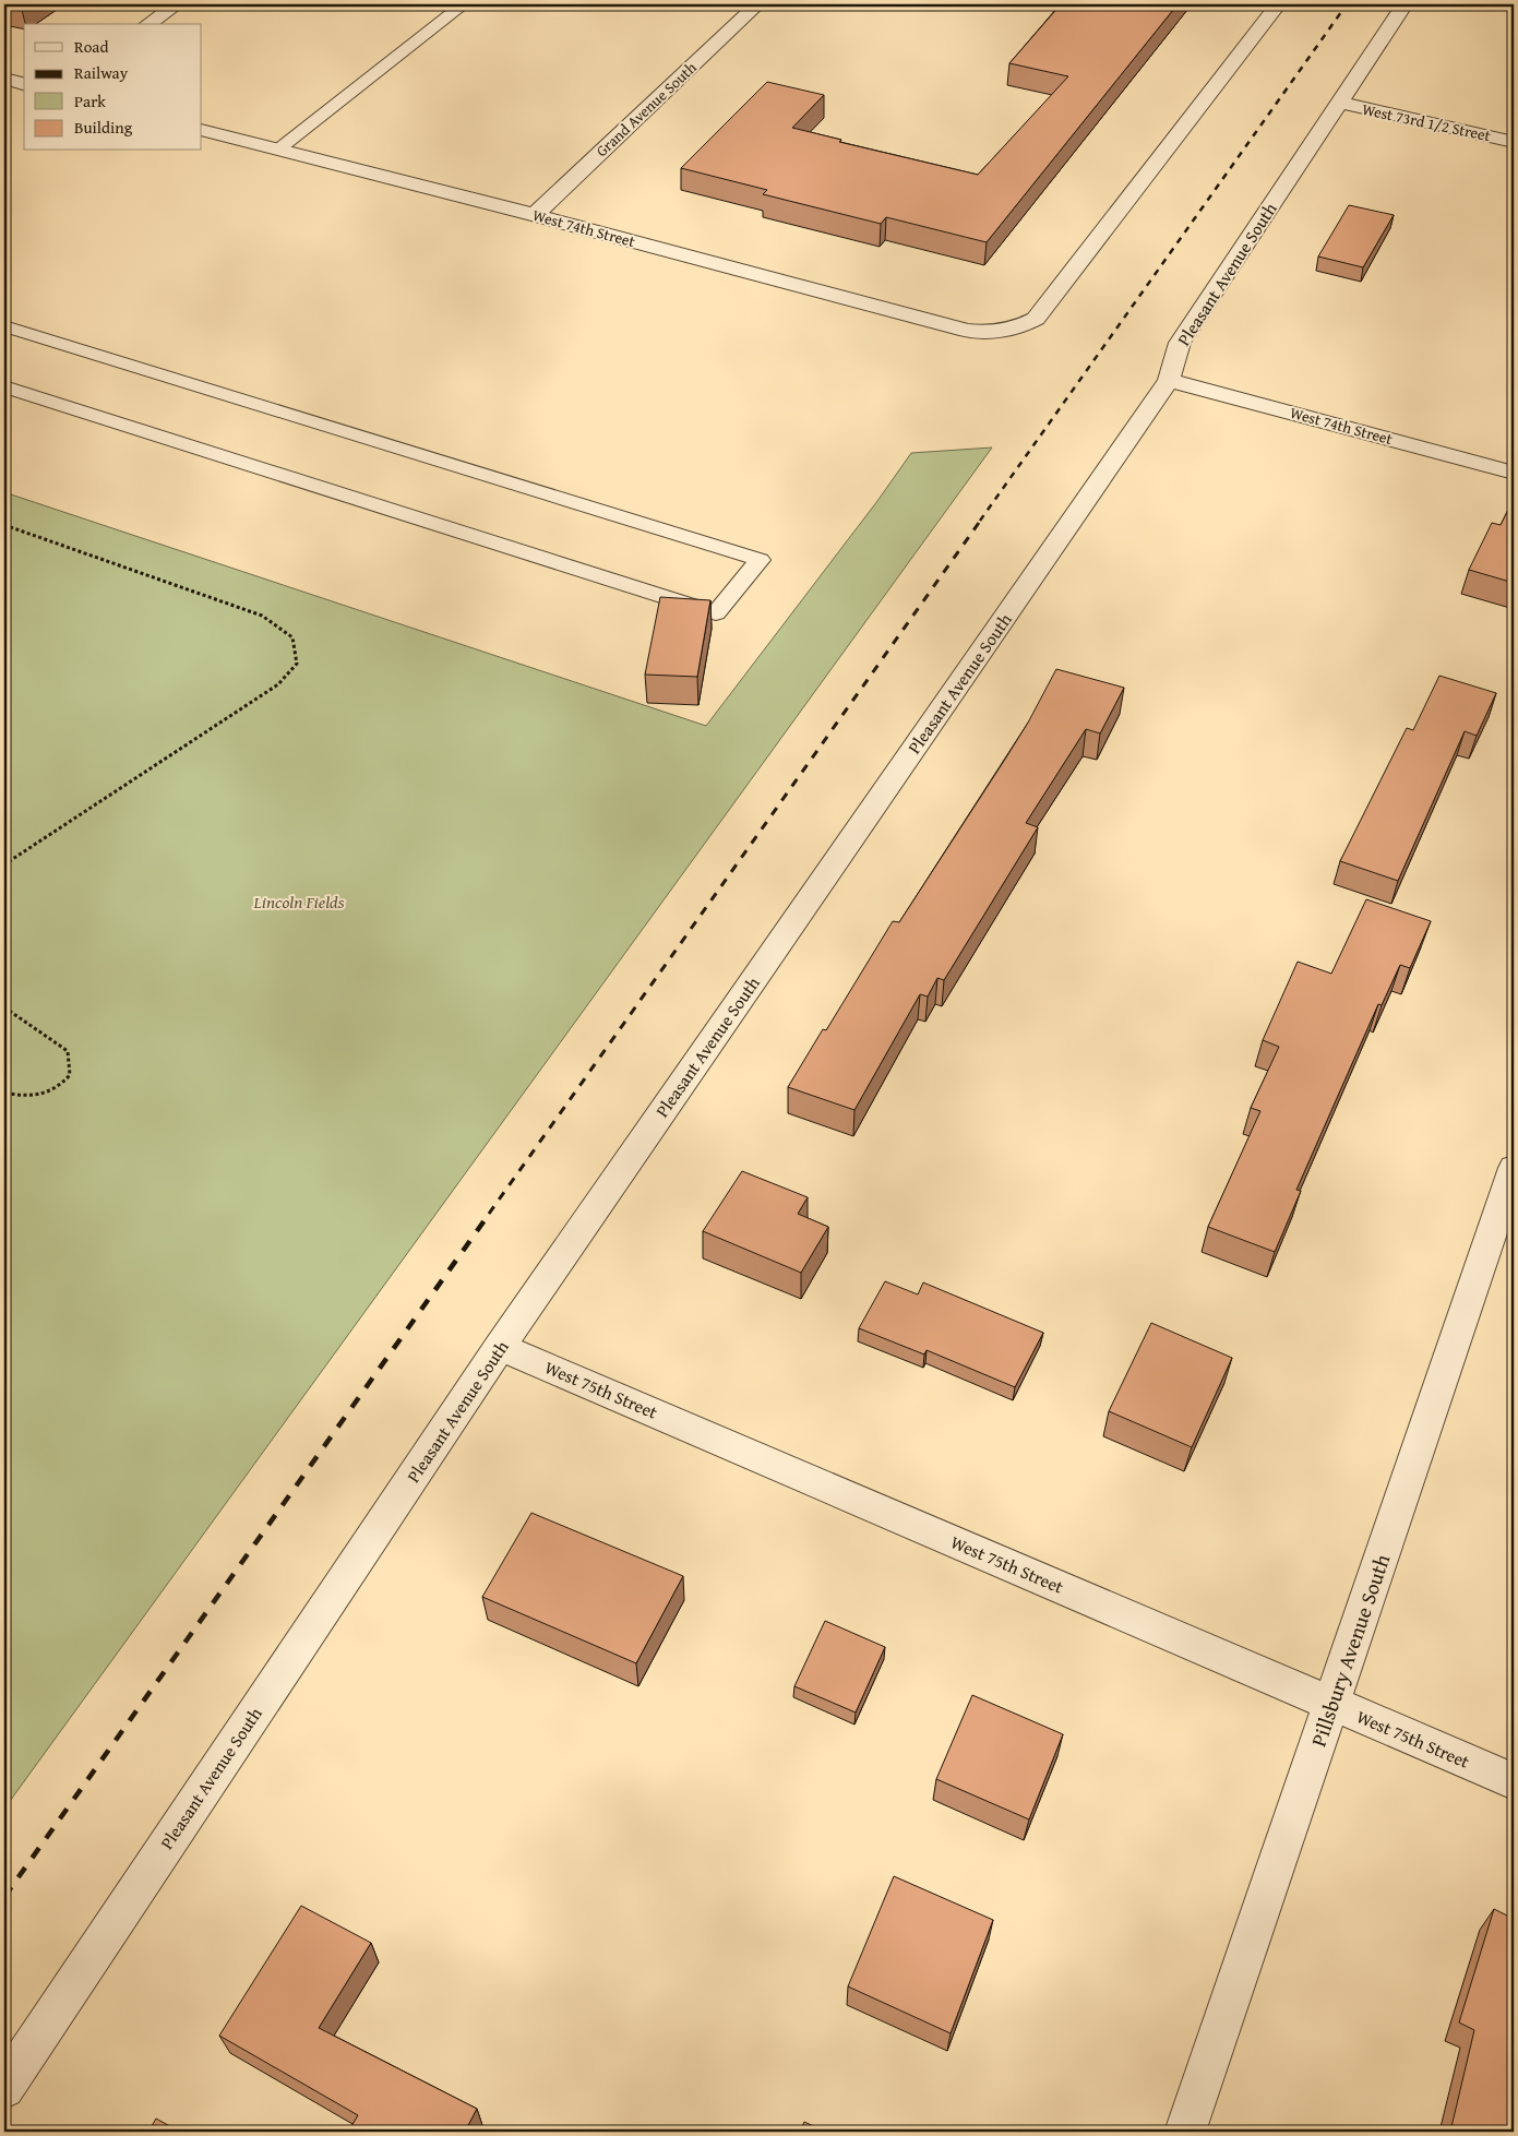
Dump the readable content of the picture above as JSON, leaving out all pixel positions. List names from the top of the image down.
{
  "streets": {
    "street": [
      "Grand Avenue South",
      "West 73rd 1/2 Street",
      "West 74th Street",
      "Pleasant Avenue South",
      "West 75th Street",
      "Pillsbury Avenue South"
    ]
  },
  "crossings": [
    ["Grand Avenue South", "West 74th Street"],
    ["West 73rd 1/2 Street", "Pleasant Avenue South"],
    ["West 74th Street", "Pleasant Avenue South"],
    ["Pleasant Avenue South", "West 75th Street"],
    ["West 75th Street", "Pillsbury Avenue South"]
  ],
  "parks": ["Lincoln Fields"],
  "legend": [
    "Road",
    "Railway",
    "Park",
    "Building"
  ]
}
